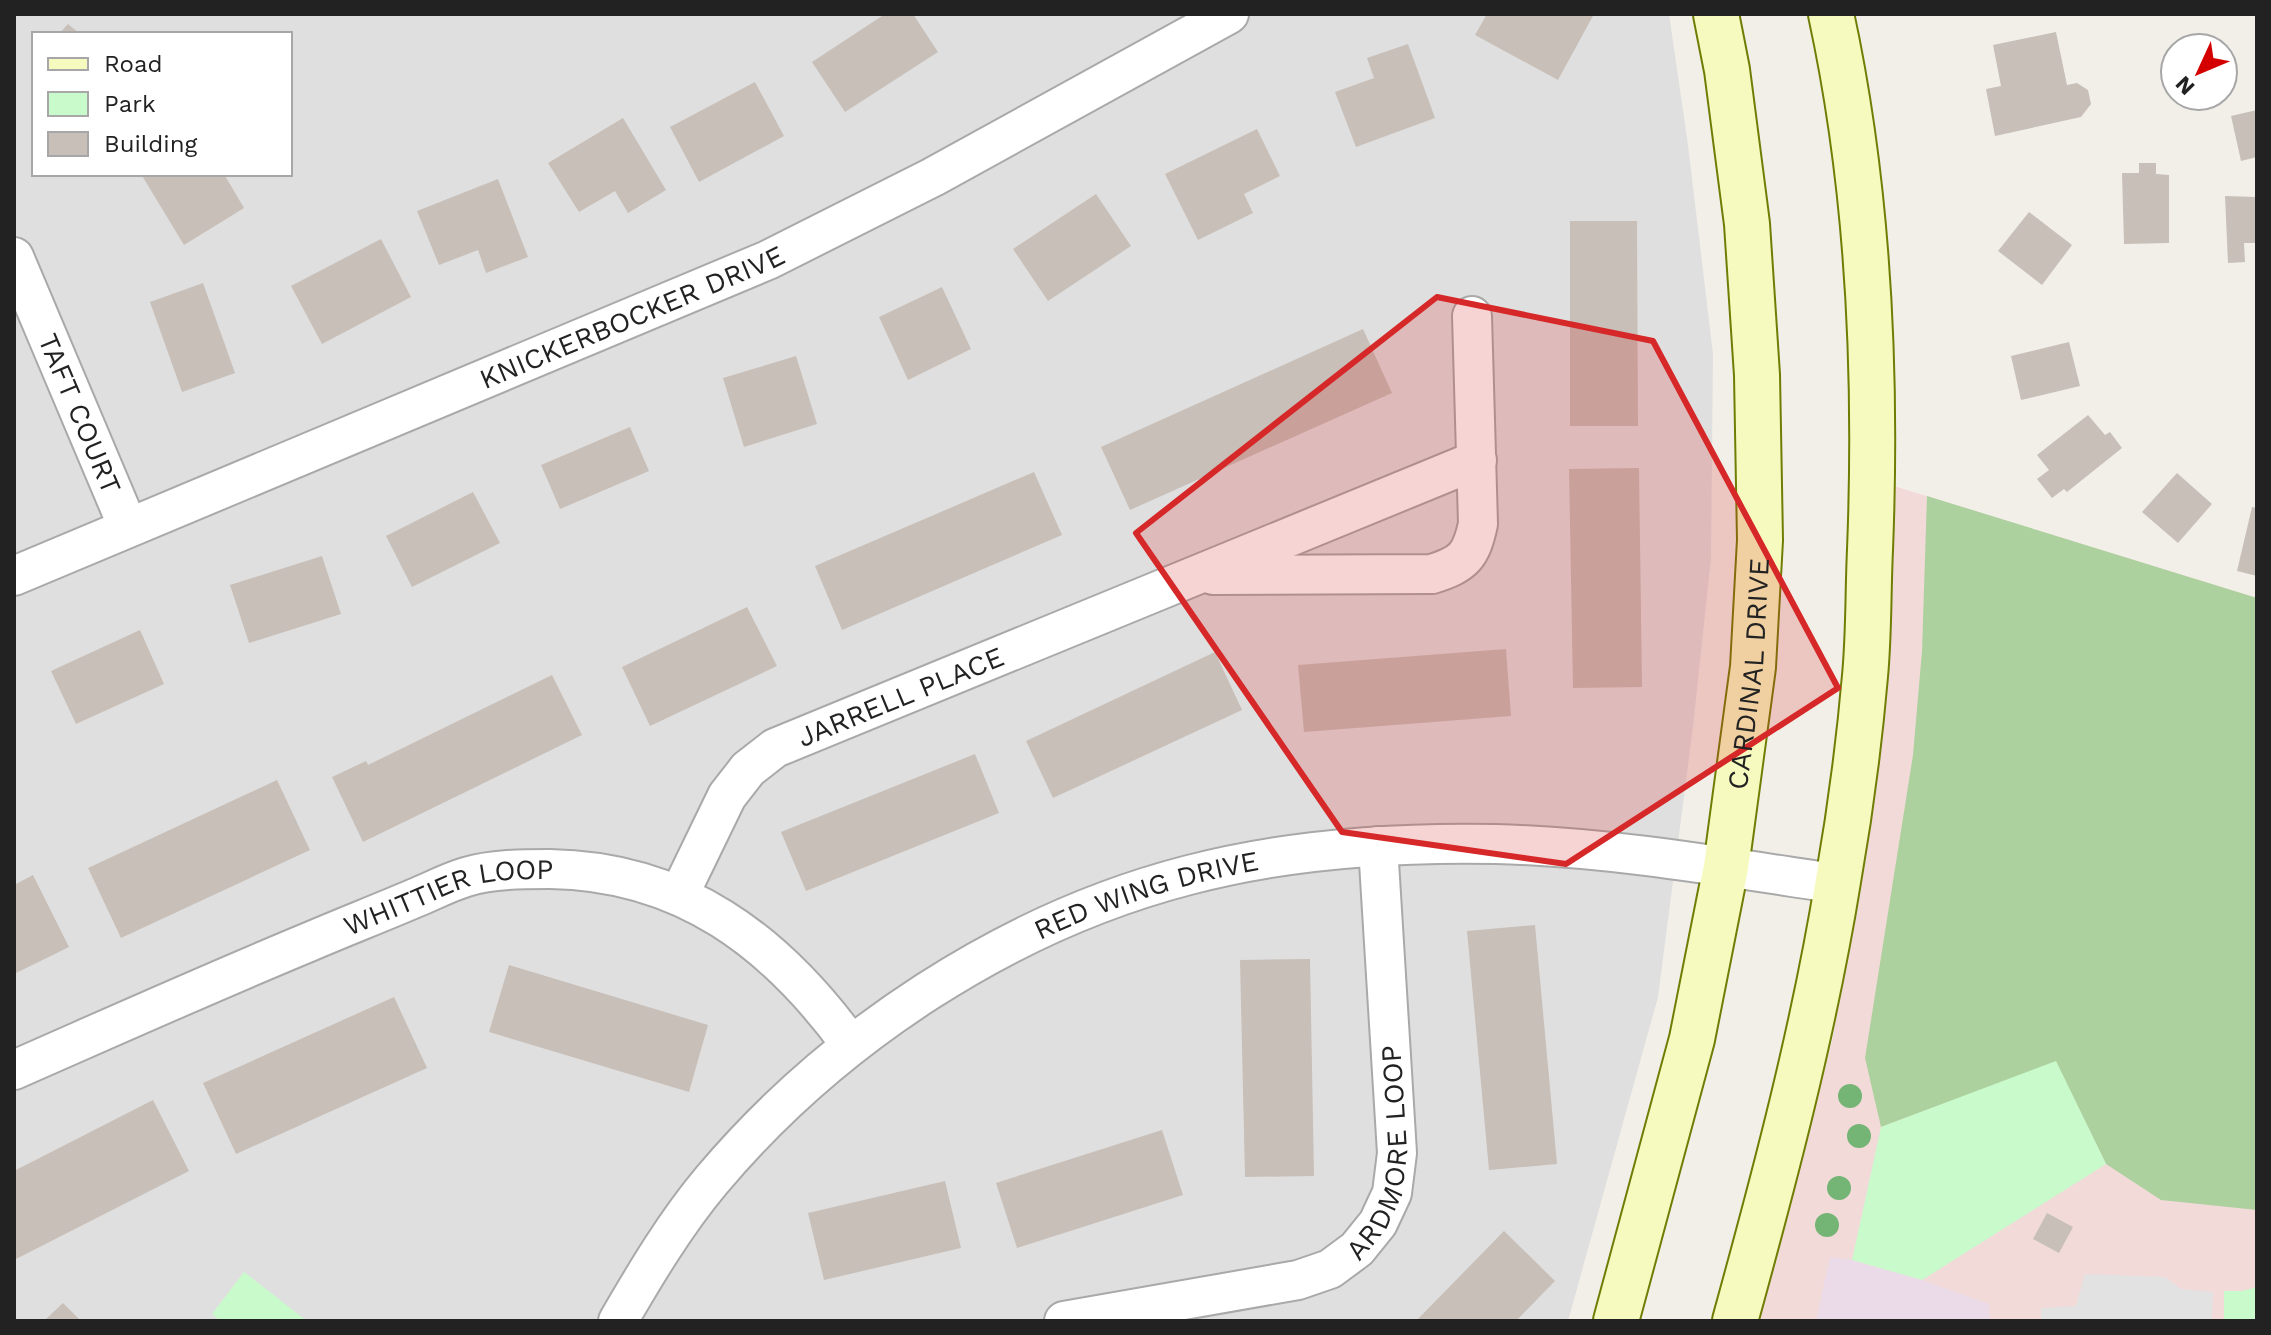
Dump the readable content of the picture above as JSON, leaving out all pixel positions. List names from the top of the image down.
{
  "streets": {
    "main road": ["CARDINAL DRIVE"],
    "street": [
      "KNICKERBOCKER DRIVE",
      "TAFT COURT",
      "JARRELL PLACE",
      "RED WING DRIVE",
      "WHITTIER LOOP",
      "ARDMORE LOOP"
    ]
  },
  "crossings": [
    ["KNICKERBOCKER DRIVE", "TAFT COURT"],
    ["CARDINAL DRIVE", "RED WING DRIVE"],
    ["JARRELL PLACE", "WHITTIER LOOP"],
    ["RED WING DRIVE", "WHITTIER LOOP"],
    ["RED WING DRIVE", "ARDMORE LOOP"]
  ],
  "legend": ["Road", "Park", "Building"],
  "north": "bottom left"
}
